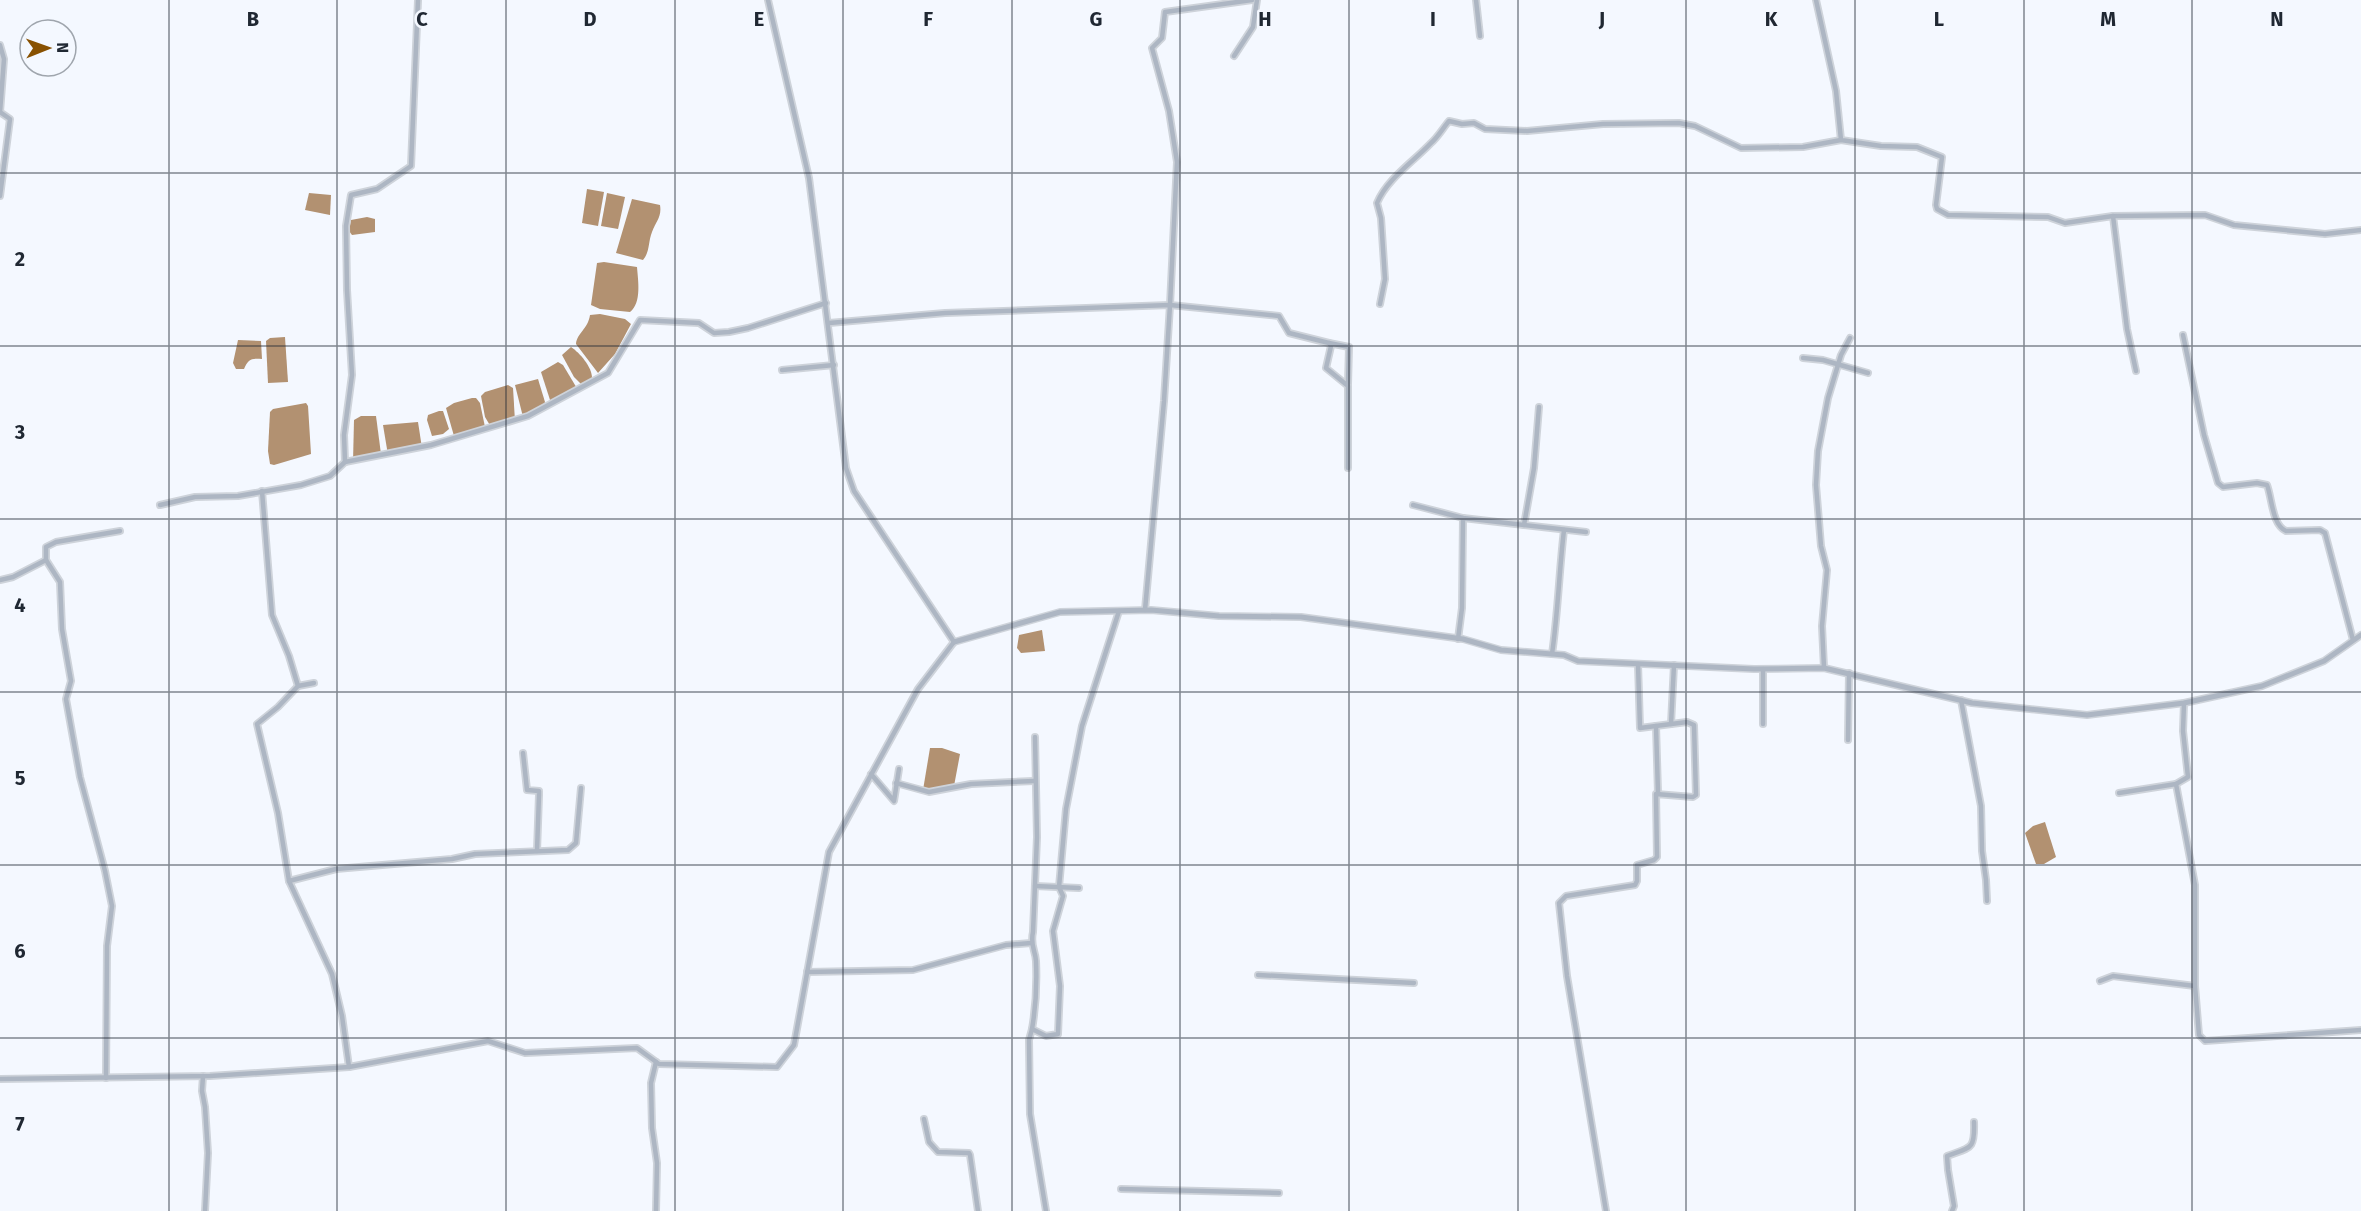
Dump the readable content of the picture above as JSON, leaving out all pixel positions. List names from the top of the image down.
{
  "north": "right",
  "grid": {
    "columns": [
      "B",
      "C",
      "D",
      "E",
      "F",
      "G",
      "H",
      "I",
      "J",
      "K",
      "L",
      "M",
      "N"
    ],
    "rows": [
      "2",
      "3",
      "4",
      "5",
      "6",
      "7"
    ]
  }
}
